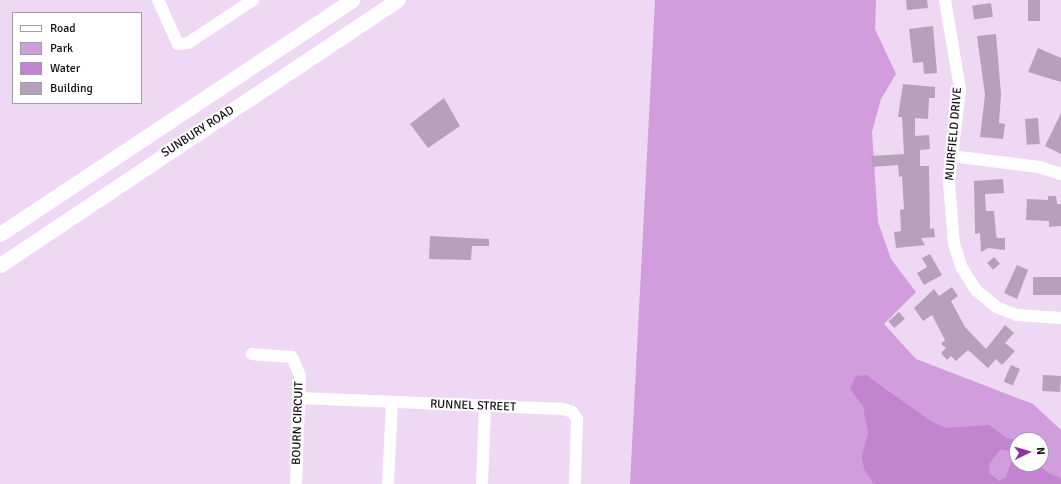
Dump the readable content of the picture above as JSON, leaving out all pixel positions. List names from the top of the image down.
{
  "streets": {
    "main road": ["SUNBURY ROAD"],
    "street": ["MUIRFIELD DRIVE", "RUNNEL STREET", "BOURN CIRCUIT"]
  },
  "crossings": [
    ["RUNNEL STREET", "BOURN CIRCUIT"]
  ],
  "legend": [
    "Road",
    "Park",
    "Water",
    "Building"
  ],
  "north": "right"
}
